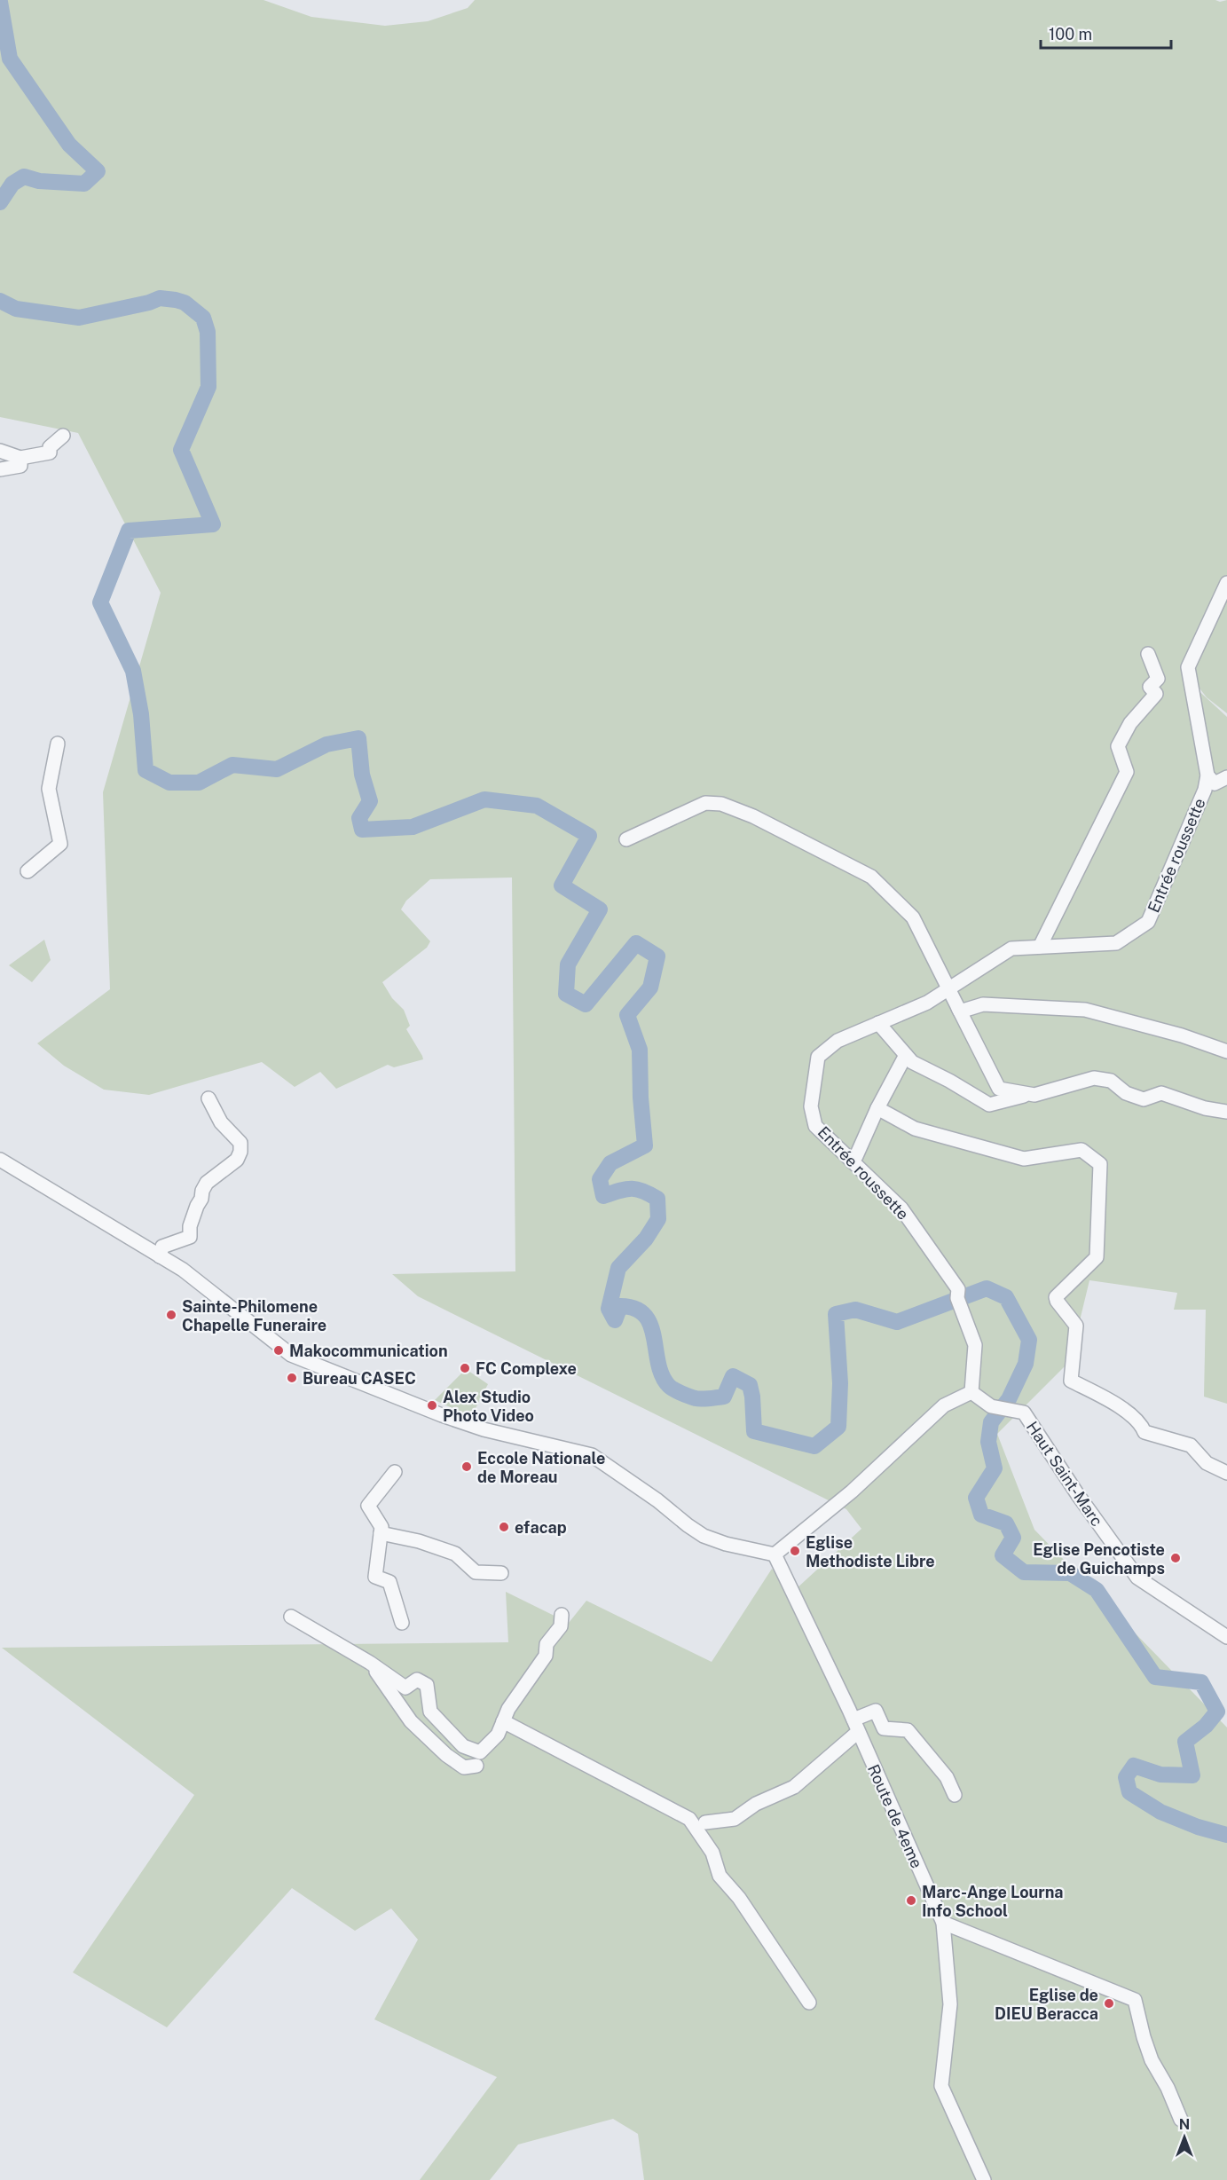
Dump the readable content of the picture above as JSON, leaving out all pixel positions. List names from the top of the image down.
{
  "streets": {
    "street": ["Entrée roussette", "Haut Saint-Marc", "Route de 4eme"]
  },
  "crossings": [
    ["Entrée roussette", "Haut Saint-Marc"]
  ],
  "places": [
    "Sainte-Philomene Chapelle Funeraire",
    "Makocommunication",
    "FC Complexe",
    "Bureau CASEC",
    "Alex Studio Photo Video",
    "Eccole Nationale de Moreau",
    "efacap",
    "Eglise Methodiste Libre",
    "Eglise Pencotiste de Guichamps",
    "Marc-Ange Lourna Info School",
    "Eglise de DIEU Beracca"
  ],
  "scale_bar": "100 m",
  "north": "top"
}
